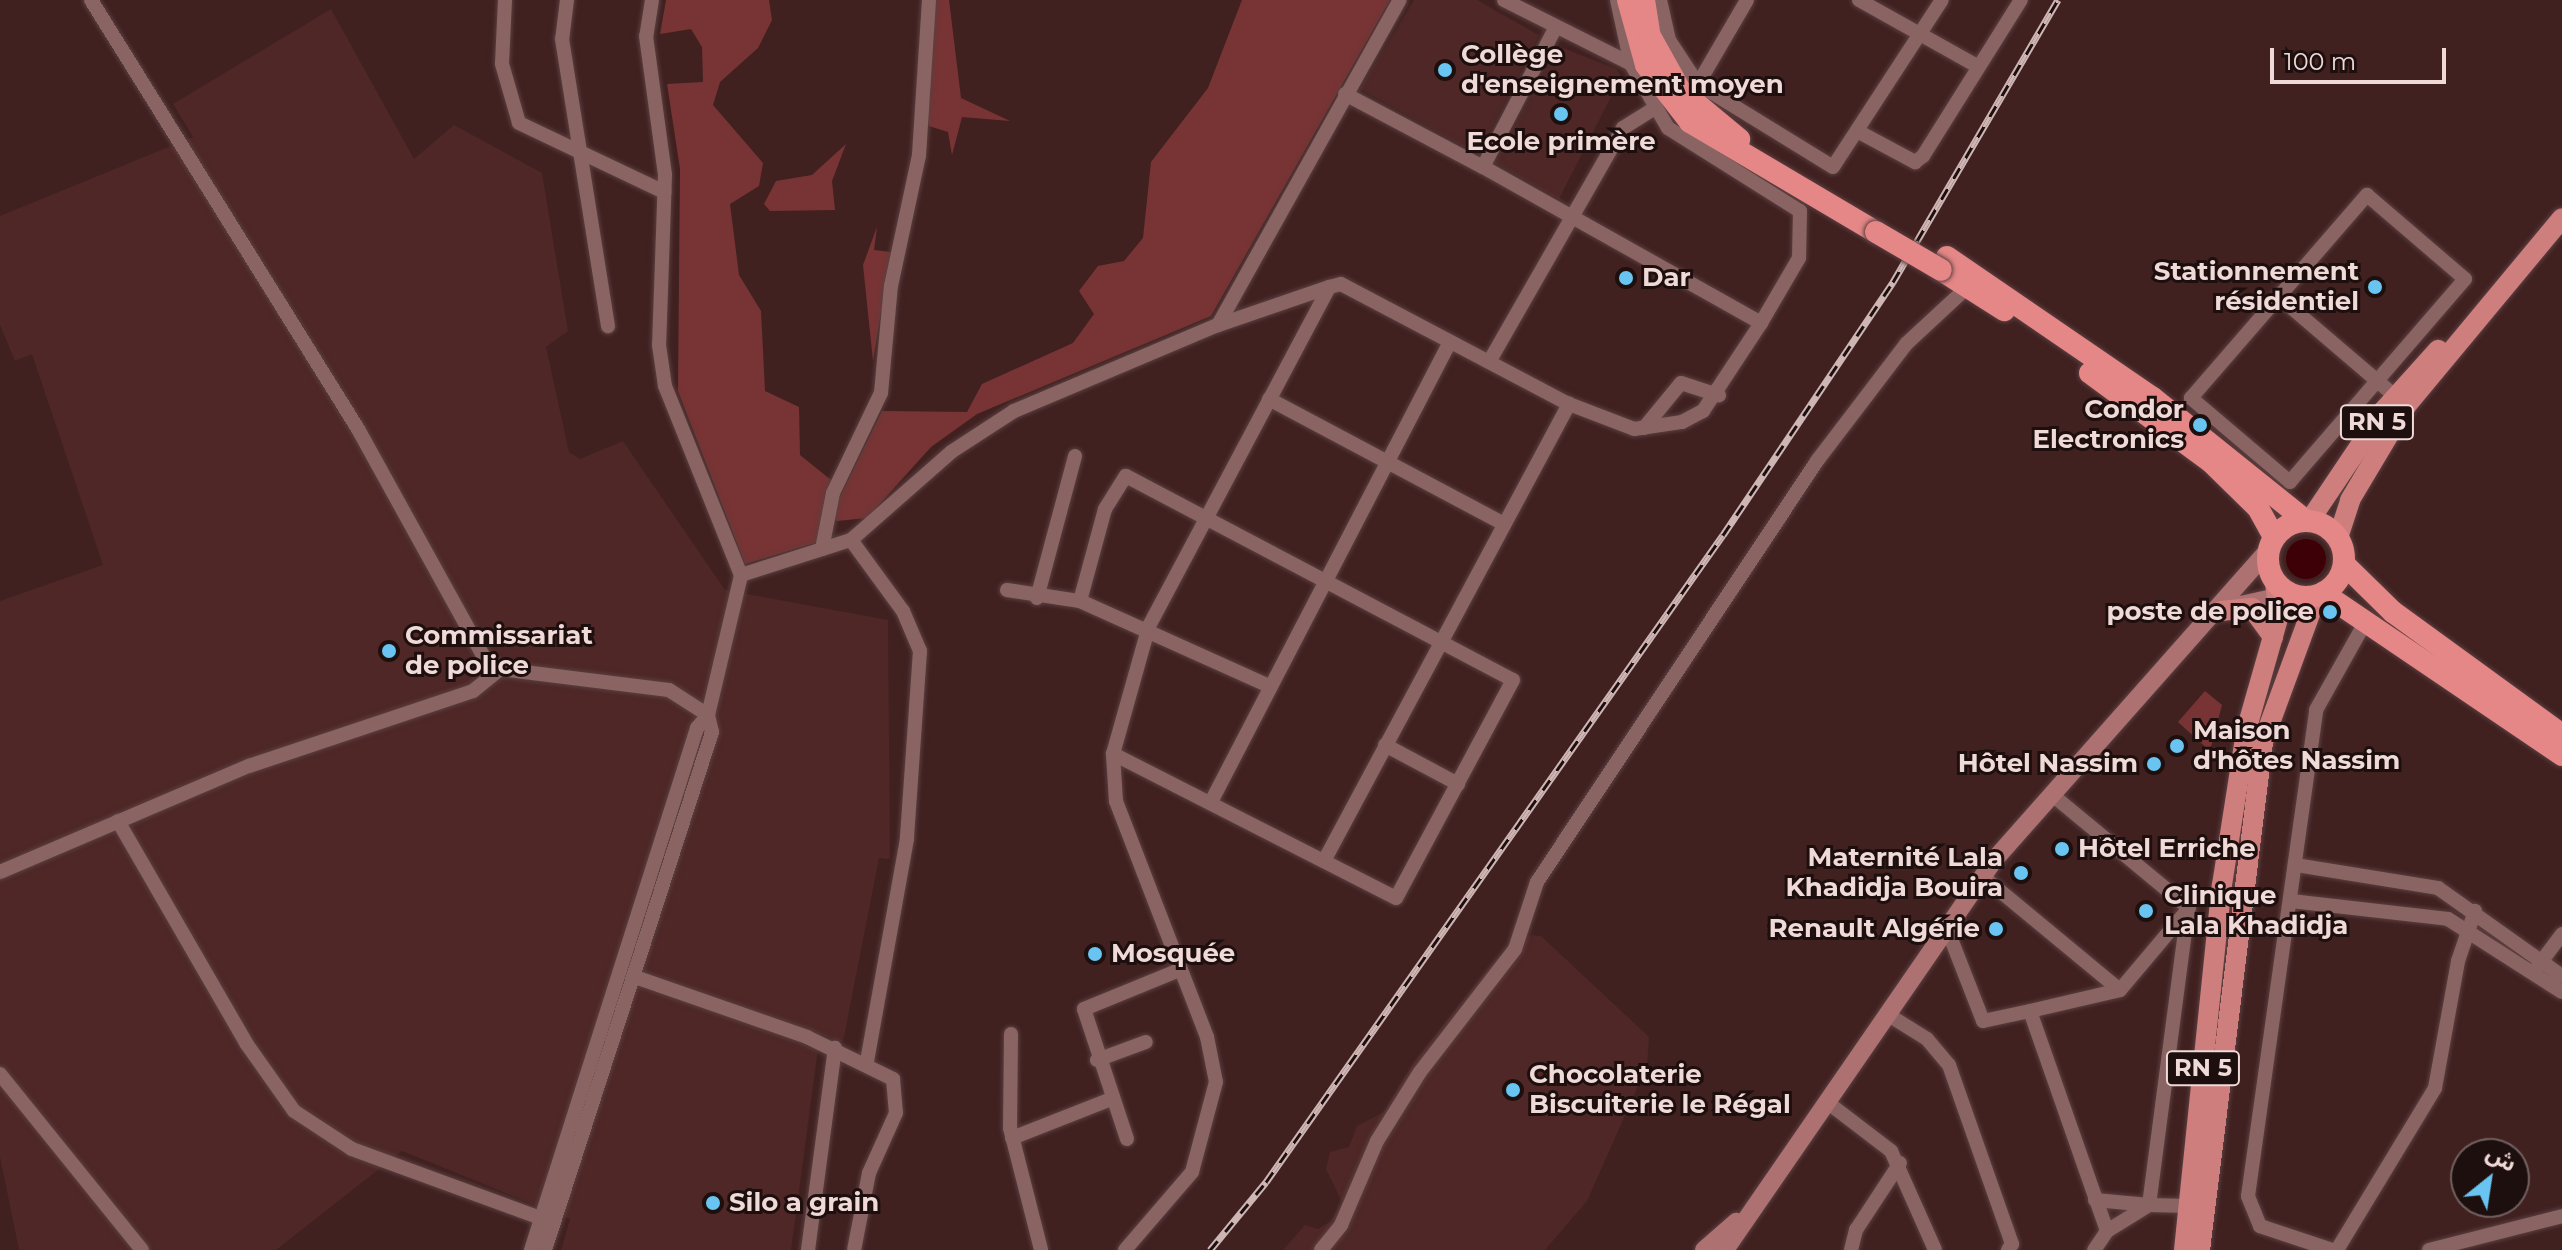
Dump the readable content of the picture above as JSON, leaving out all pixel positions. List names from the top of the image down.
{
  "streets": {
    "main road": ["RN 5"]
  },
  "places": [
    "Collège d'enseignement moyen",
    "Ecole primère",
    "Dar",
    "Stationnement résidentiel",
    "Condor Electronics",
    "poste de police",
    "Commissariat de police",
    "Maison d'hôtes Nassim",
    "Hôtel Nassim",
    "Hôtel Erriche",
    "Maternité Lala Khadidja Bouira",
    "Clinique Lala Khadidja",
    "Renault Algérie",
    "Mosquée",
    "Chocolaterie Biscuiterie le Régal",
    "Silo a grain"
  ],
  "scale_bar": "100 m",
  "north": "top right"
}
